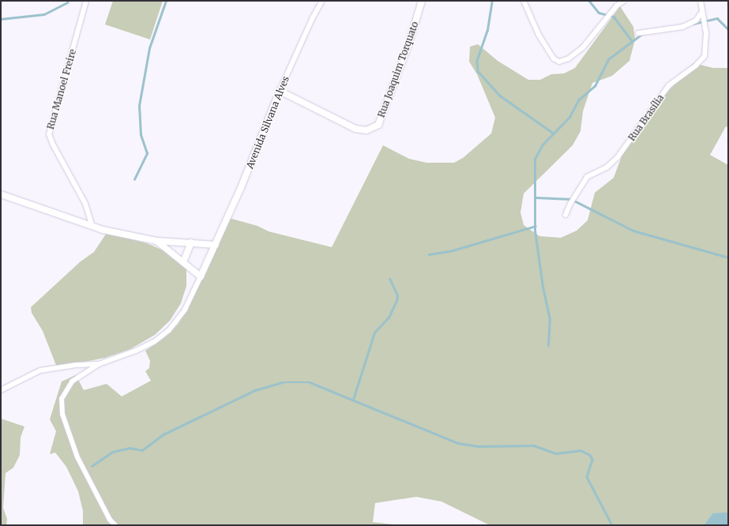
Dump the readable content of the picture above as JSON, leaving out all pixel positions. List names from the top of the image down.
{
  "streets": {
    "street": [
      "Rua Joaquim Torquato",
      "Rua Manoel Freire",
      "Rua Brasília",
      "Avenida Silvana Alves"
    ]
  },
  "crossings": [
    ["Rua Joaquim Torquato", "Avenida Silvana Alves"]
  ]
}
